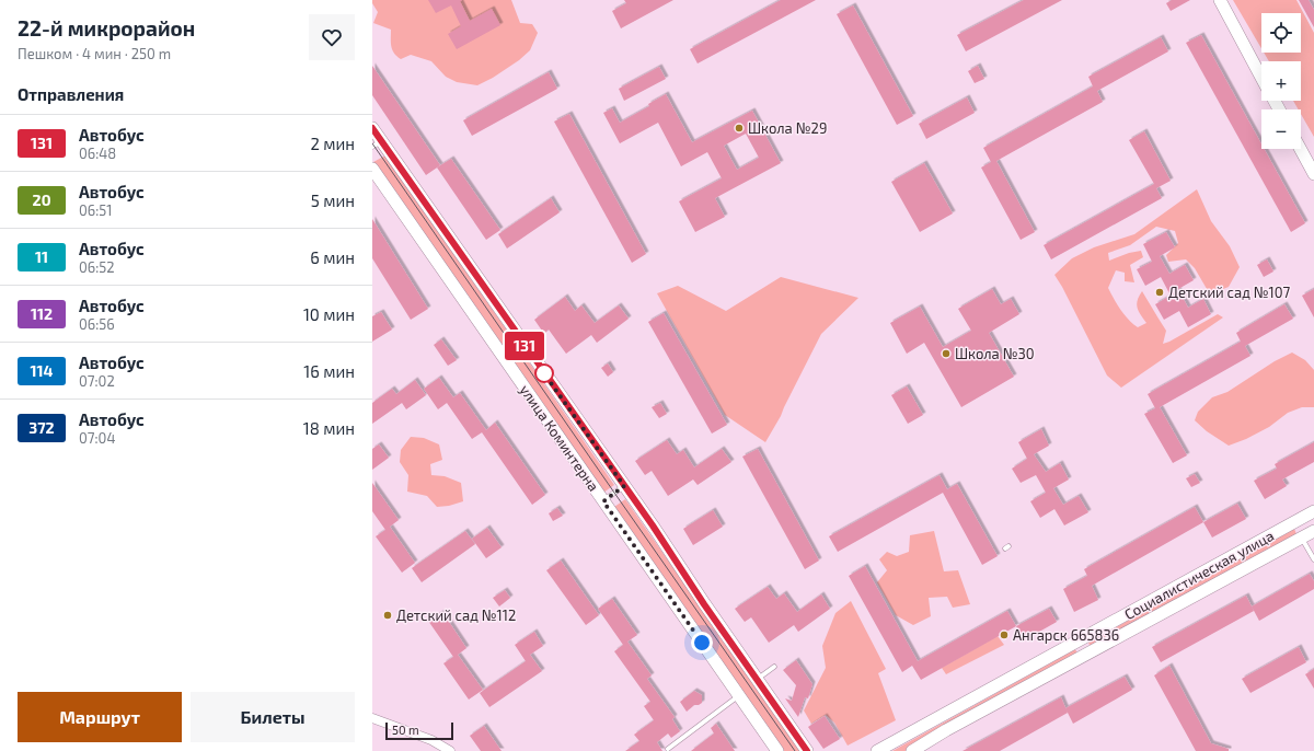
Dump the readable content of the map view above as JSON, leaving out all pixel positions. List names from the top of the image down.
{
  "streets": {
    "street": ["улица Коминтерна", "Социалистическая улица"]
  },
  "places": [
    "Школа №29",
    "Детский сад №107",
    "Школа №30",
    "Детский сад №112",
    "Ангарск 665836"
  ],
  "lines": ["bus line 131"],
  "scale_bar": "50 m",
  "page": {
    "heading": [
      ["22-й микрорайон", "Пешком · 4 мин · 250 m"],
      "Отправления"
    ],
    "on_map": "131",
    "map_buttons": ["+", "−"],
    "list": [
      {
        "mark": "131",
        "name": "Автобус",
        "note": "06:48",
        "value": "2 мин"
      },
      {
        "mark": "20",
        "name": "Автобус",
        "note": "06:51",
        "value": "5 мин"
      },
      {
        "mark": "11",
        "name": "Автобус",
        "note": "06:52",
        "value": "6 мин"
      },
      {
        "mark": "112",
        "name": "Автобус",
        "note": "06:56",
        "value": "10 мин"
      },
      {
        "mark": "114",
        "name": "Автобус",
        "note": "07:02",
        "value": "16 мин"
      },
      {
        "mark": "372",
        "name": "Автобус",
        "note": "07:04",
        "value": "18 мин"
      }
    ],
    "buttons": ["Маршрут", "Билеты"],
    "scale": "50 m"
  }
}
